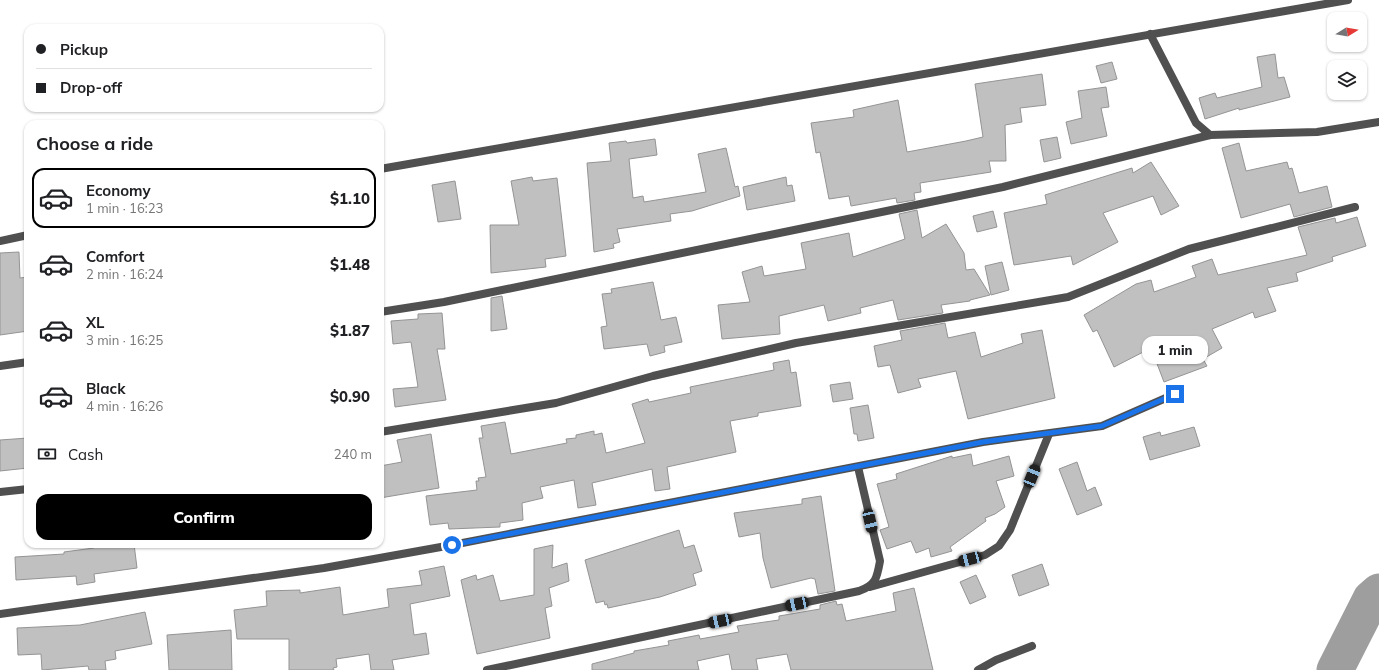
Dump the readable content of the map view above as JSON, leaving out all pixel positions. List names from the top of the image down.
{
  "north": "right",
  "page": {
    "banner": ["Pickup", "Drop-off"],
    "heading": "Choose a ride",
    "list": [
      {
        "name": "Economy",
        "note": "1 min · 16:23",
        "value": "$1.10"
      },
      {
        "name": "Comfort",
        "note": "2 min · 16:24",
        "value": "$1.48"
      },
      {
        "name": "XL",
        "note": "3 min · 16:25",
        "value": "$1.87"
      },
      {
        "name": "Black",
        "note": "4 min · 16:26",
        "value": "$0.90"
      }
    ],
    "bubble": "1 min",
    "pay": ["Cash", "240 m"],
    "buttons": "Confirm"
  }
}
